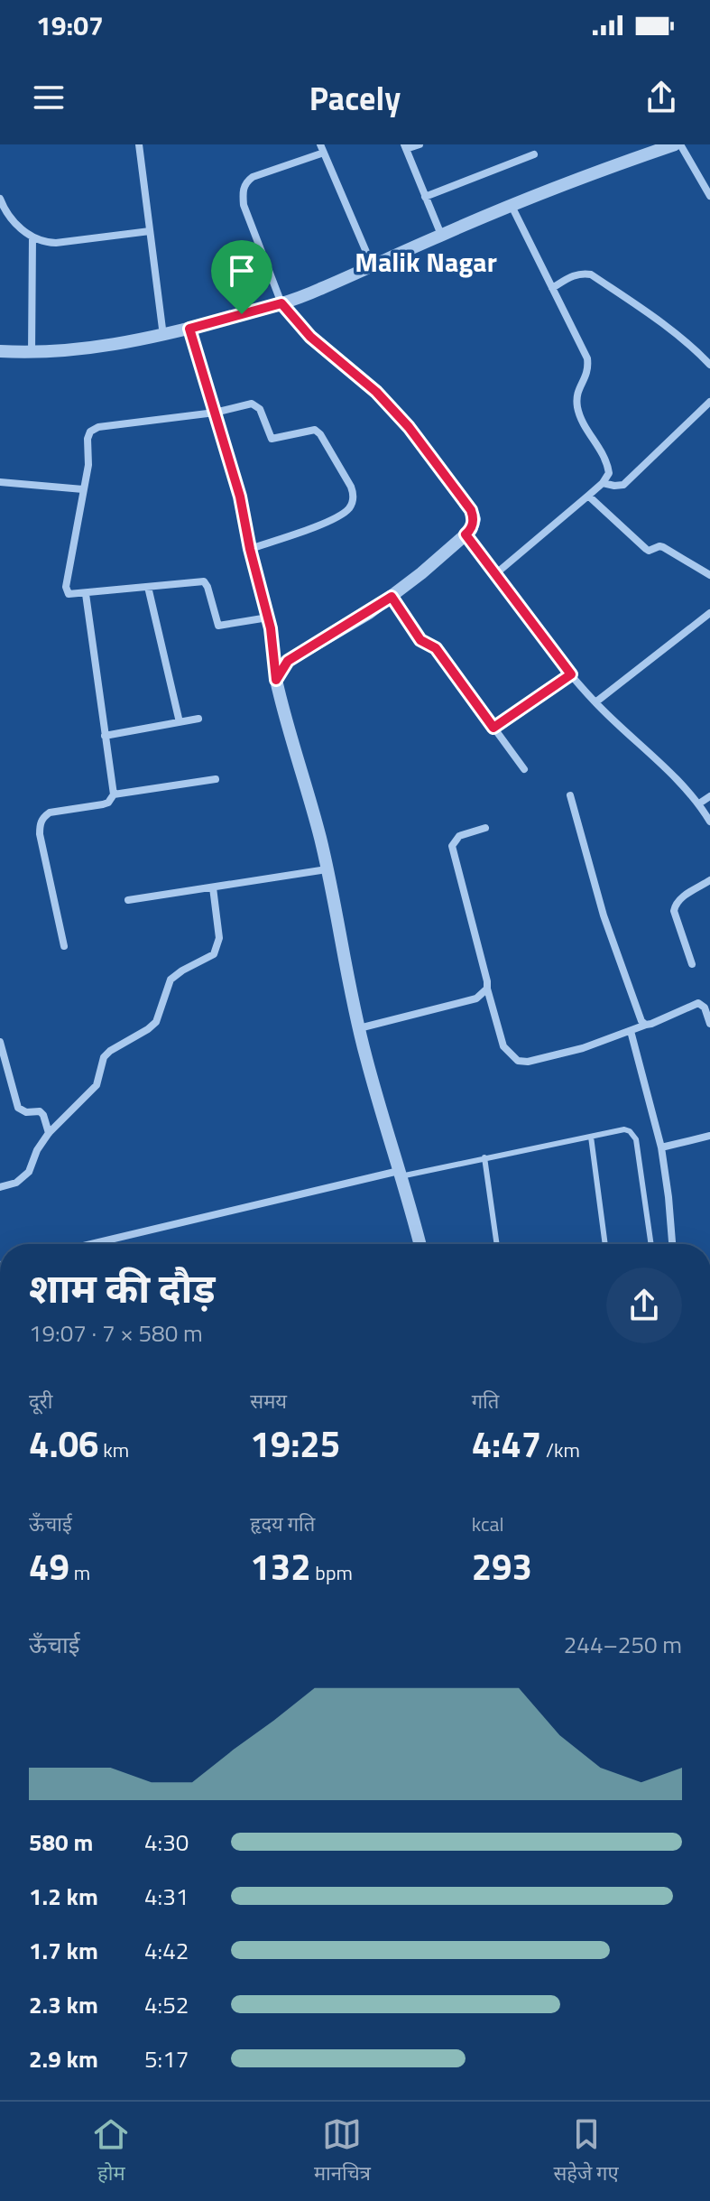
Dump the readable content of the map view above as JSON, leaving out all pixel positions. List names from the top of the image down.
{
  "districts": ["Malik Nagar"],
  "page": {
    "status": "19:07",
    "header": "Pacely",
    "heading": ["शाम की दौड़", "19:07 · 7 × 580 m"],
    "stats": [
      ["दूरी", "4.06 km"],
      ["समय", "19:25"],
      ["गति", "4:47 /km"],
      ["ऊँचाई", "49 m"],
      ["हृदय गति", "132 bpm"],
      ["kcal", "293"]
    ],
    "chart": ["ऊँचाई", "244–250 m"],
    "list": [
      {
        "name": "580 m",
        "note": "4:30"
      },
      {
        "name": "1.2 km",
        "note": "4:31"
      },
      {
        "name": "1.7 km",
        "note": "4:42"
      },
      {
        "name": "2.3 km",
        "note": "4:52"
      },
      {
        "name": "2.9 km",
        "note": "5:17"
      }
    ],
    "tabs": ["होम", "मानचित्र", "सहेजे गए"]
  }
}
